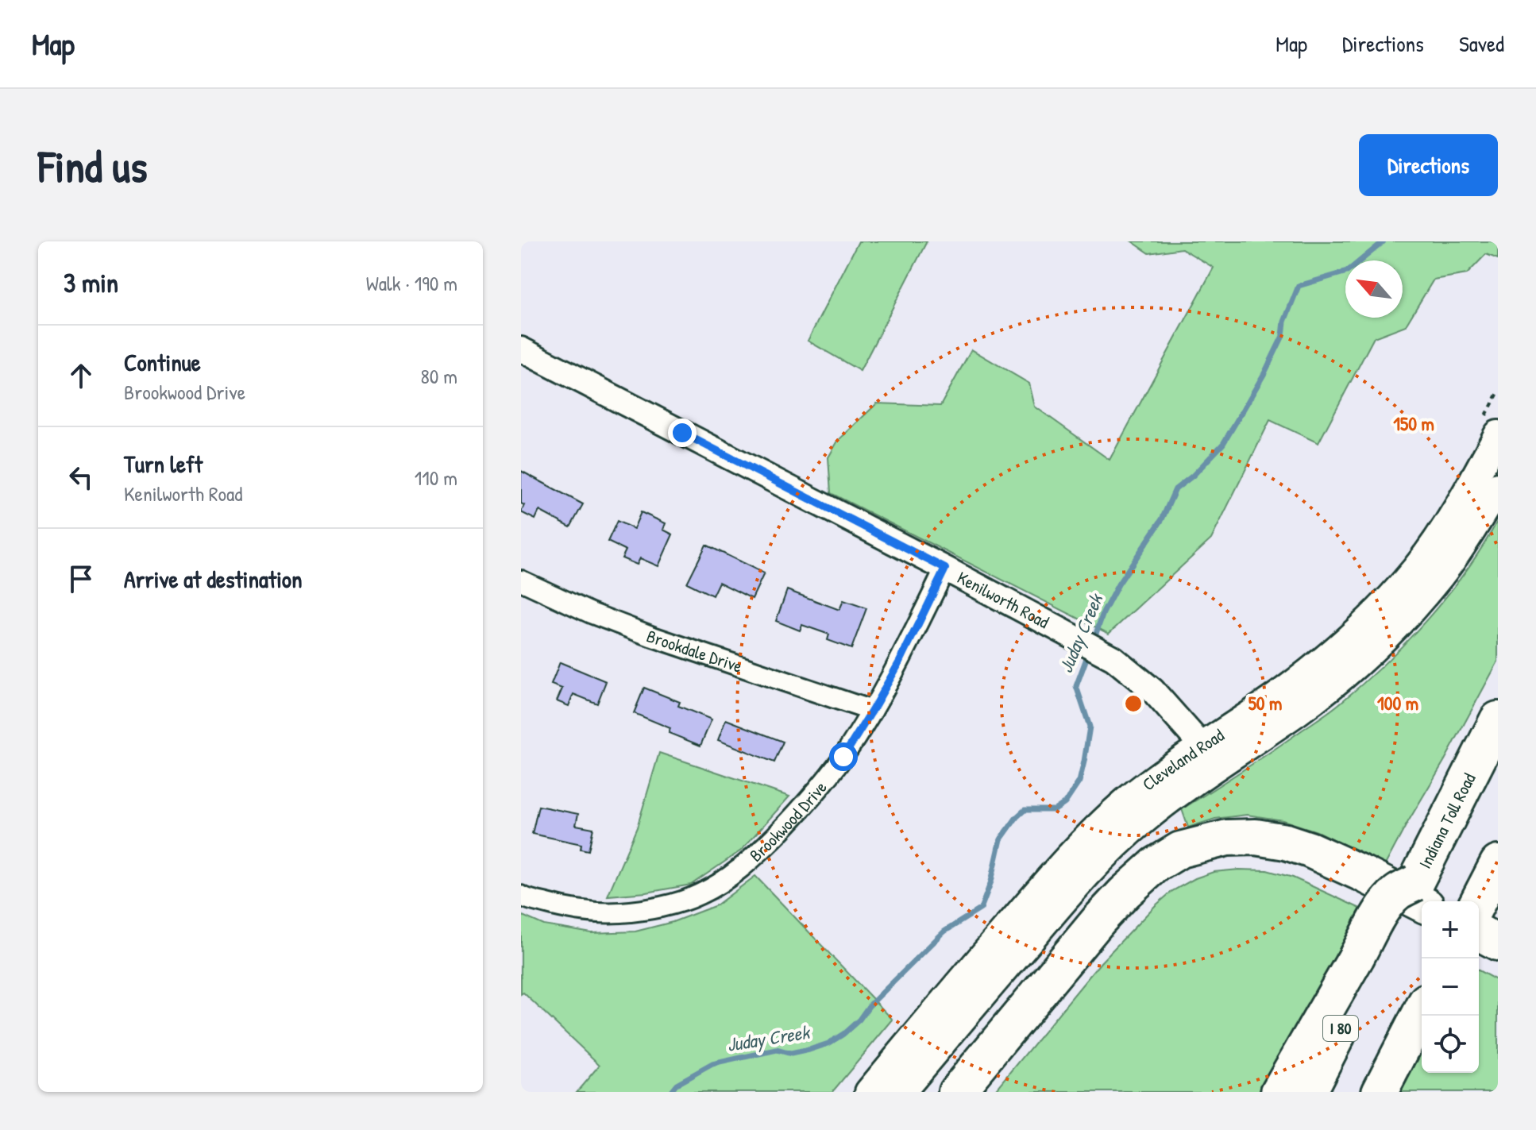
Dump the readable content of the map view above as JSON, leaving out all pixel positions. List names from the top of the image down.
{
  "streets": {
    "highway": ["Indiana Toll Road", "I 80"],
    "main road": ["Cleveland Road"],
    "street": ["Kenilworth Road", "Brookdale Drive", "Brookwood Drive"]
  },
  "crossings": [
    ["Kenilworth Road", "Cleveland Road"],
    ["Kenilworth Road", "Brookwood Drive"],
    ["Brookdale Drive", "Brookwood Drive"]
  ],
  "water": ["Juday Creek"],
  "north": "top left",
  "page": {
    "header": "Map",
    "nav": ["Map", "Directions", "Saved"],
    "buttons": "Directions",
    "title": "Find us",
    "heading": ["3 min", "Walk · 190 m"],
    "list": [
      ["Continue", "Brookwood Drive", "80 m"],
      ["Turn left", "Kenilworth Road", "110 m"],
      "Arrive at destination"
    ],
    "map_buttons": ["+", "−"]
  },
  "rings": ["150 m", "50 m", "100 m"]
}
